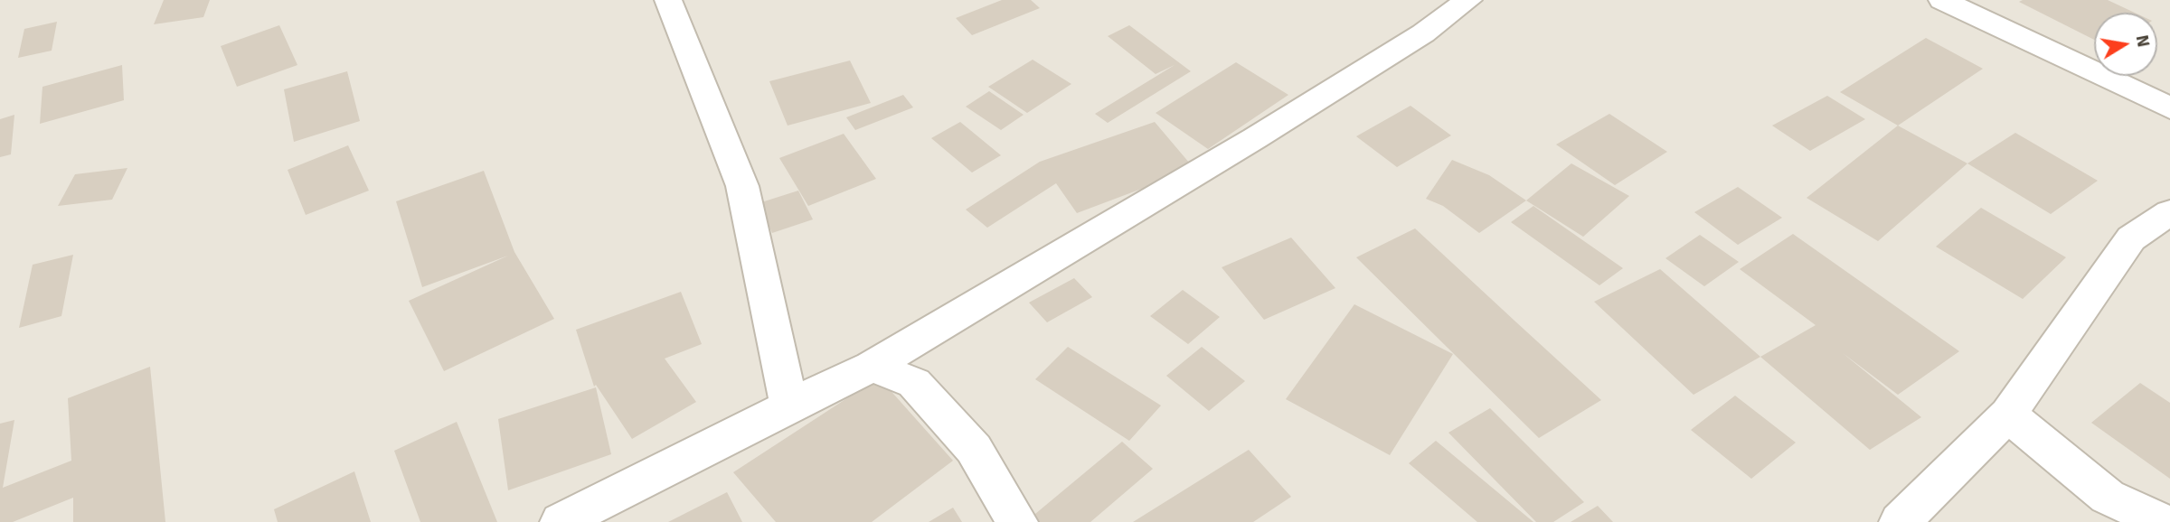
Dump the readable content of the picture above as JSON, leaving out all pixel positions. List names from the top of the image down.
{
  "north": "right"
}
